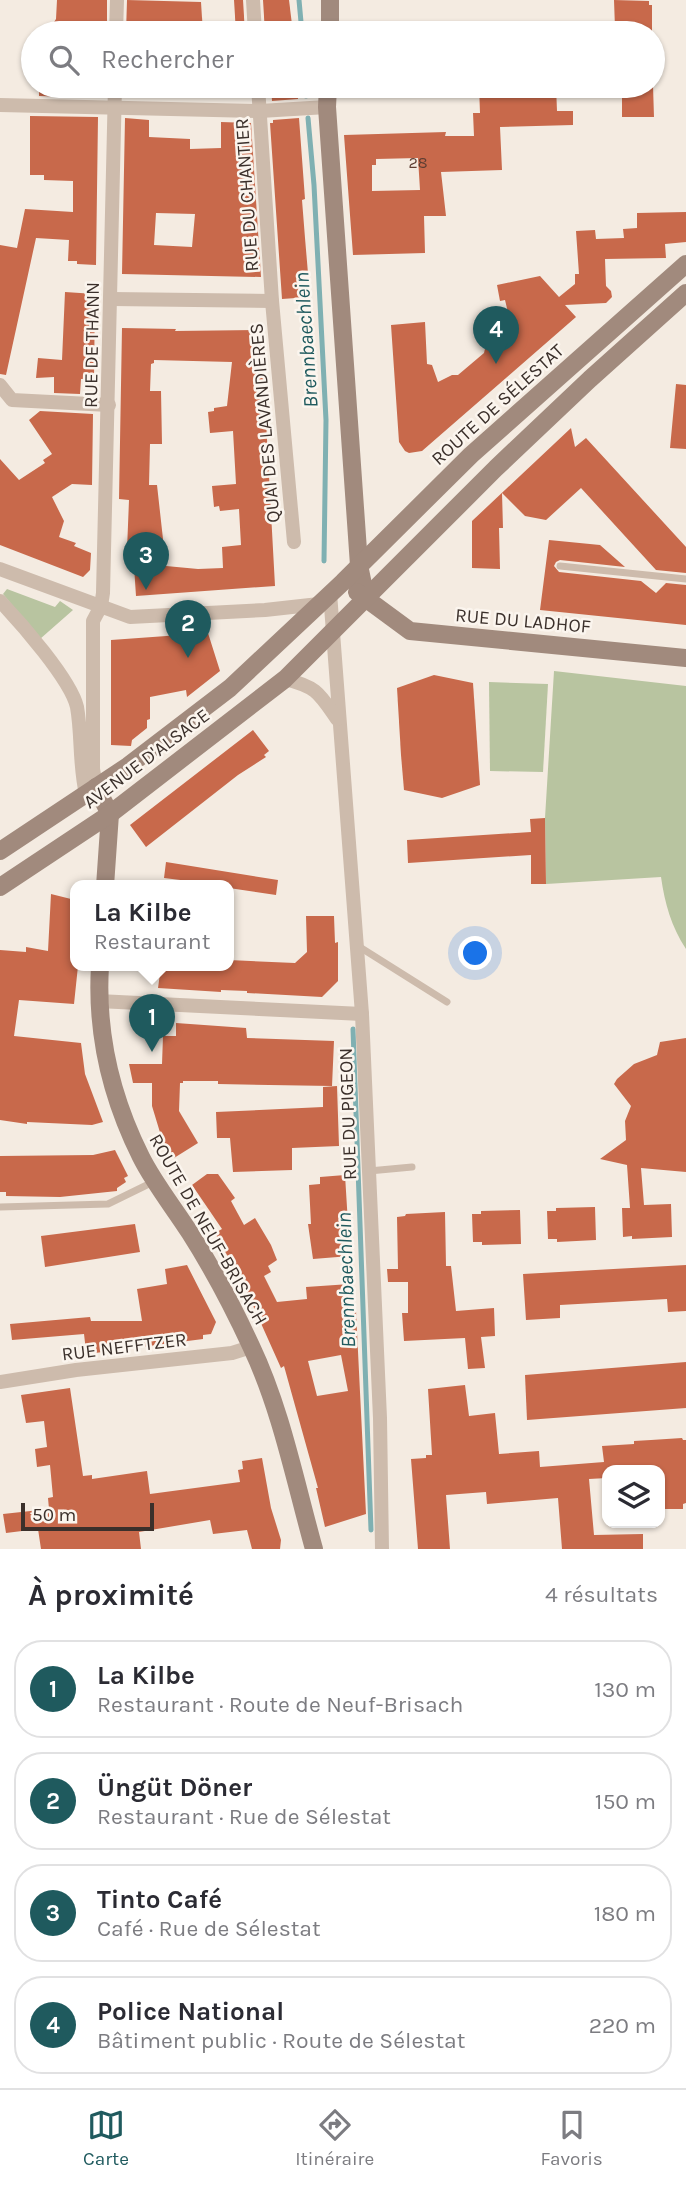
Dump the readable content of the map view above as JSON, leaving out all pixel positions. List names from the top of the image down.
{
  "streets": {
    "main road": [
      "ROUTE DE SÉLESTAT",
      "RUE DU LADHOF",
      "AVENUE D'ALSACE",
      "ROUTE DE NEUF-BRISACH"
    ],
    "street": [
      "RUE DU CHANTIER",
      "RUE DE THANN",
      "QUAI DES LAVANDIÈRES",
      "RUE DU PIGEON",
      "RUE NEFFTZER"
    ]
  },
  "crossings": [
    ["RUE DU CHANTIER", "QUAI DES LAVANDIÈRES"],
    ["ROUTE DE SÉLESTAT", "AVENUE D'ALSACE"],
    ["ROUTE DE SÉLESTAT", "RUE DU PIGEON"],
    ["RUE DU LADHOF", "AVENUE D'ALSACE"],
    ["AVENUE D'ALSACE", "RUE DU PIGEON"],
    ["ROUTE DE NEUF-BRISACH", "RUE NEFFTZER"]
  ],
  "water": ["Brennbaechlein"],
  "house_numbers": ["28"],
  "scale_bar": "50 m",
  "page": {
    "search": "Rechercher",
    "pins": [
      "4",
      "3",
      "2",
      "1"
    ],
    "popup": ["La Kilbe", "Restaurant"],
    "scale": "50 m",
    "heading": ["À proximité", "4 résultats"],
    "list": [
      {
        "mark": "1",
        "name": "La Kilbe",
        "note": "Restaurant · Route de Neuf-Brisach",
        "value": "130 m"
      },
      {
        "mark": "2",
        "name": "Üngüt Döner",
        "note": "Restaurant · Rue de Sélestat",
        "value": "150 m"
      },
      {
        "mark": "3",
        "name": "Tinto Café",
        "note": "Café · Rue de Sélestat",
        "value": "180 m"
      },
      {
        "mark": "4",
        "name": "Police National",
        "note": "Bâtiment public · Route de Sélestat",
        "value": "220 m"
      }
    ],
    "nav": ["Carte", "Itinéraire", "Favoris"]
  }
}
